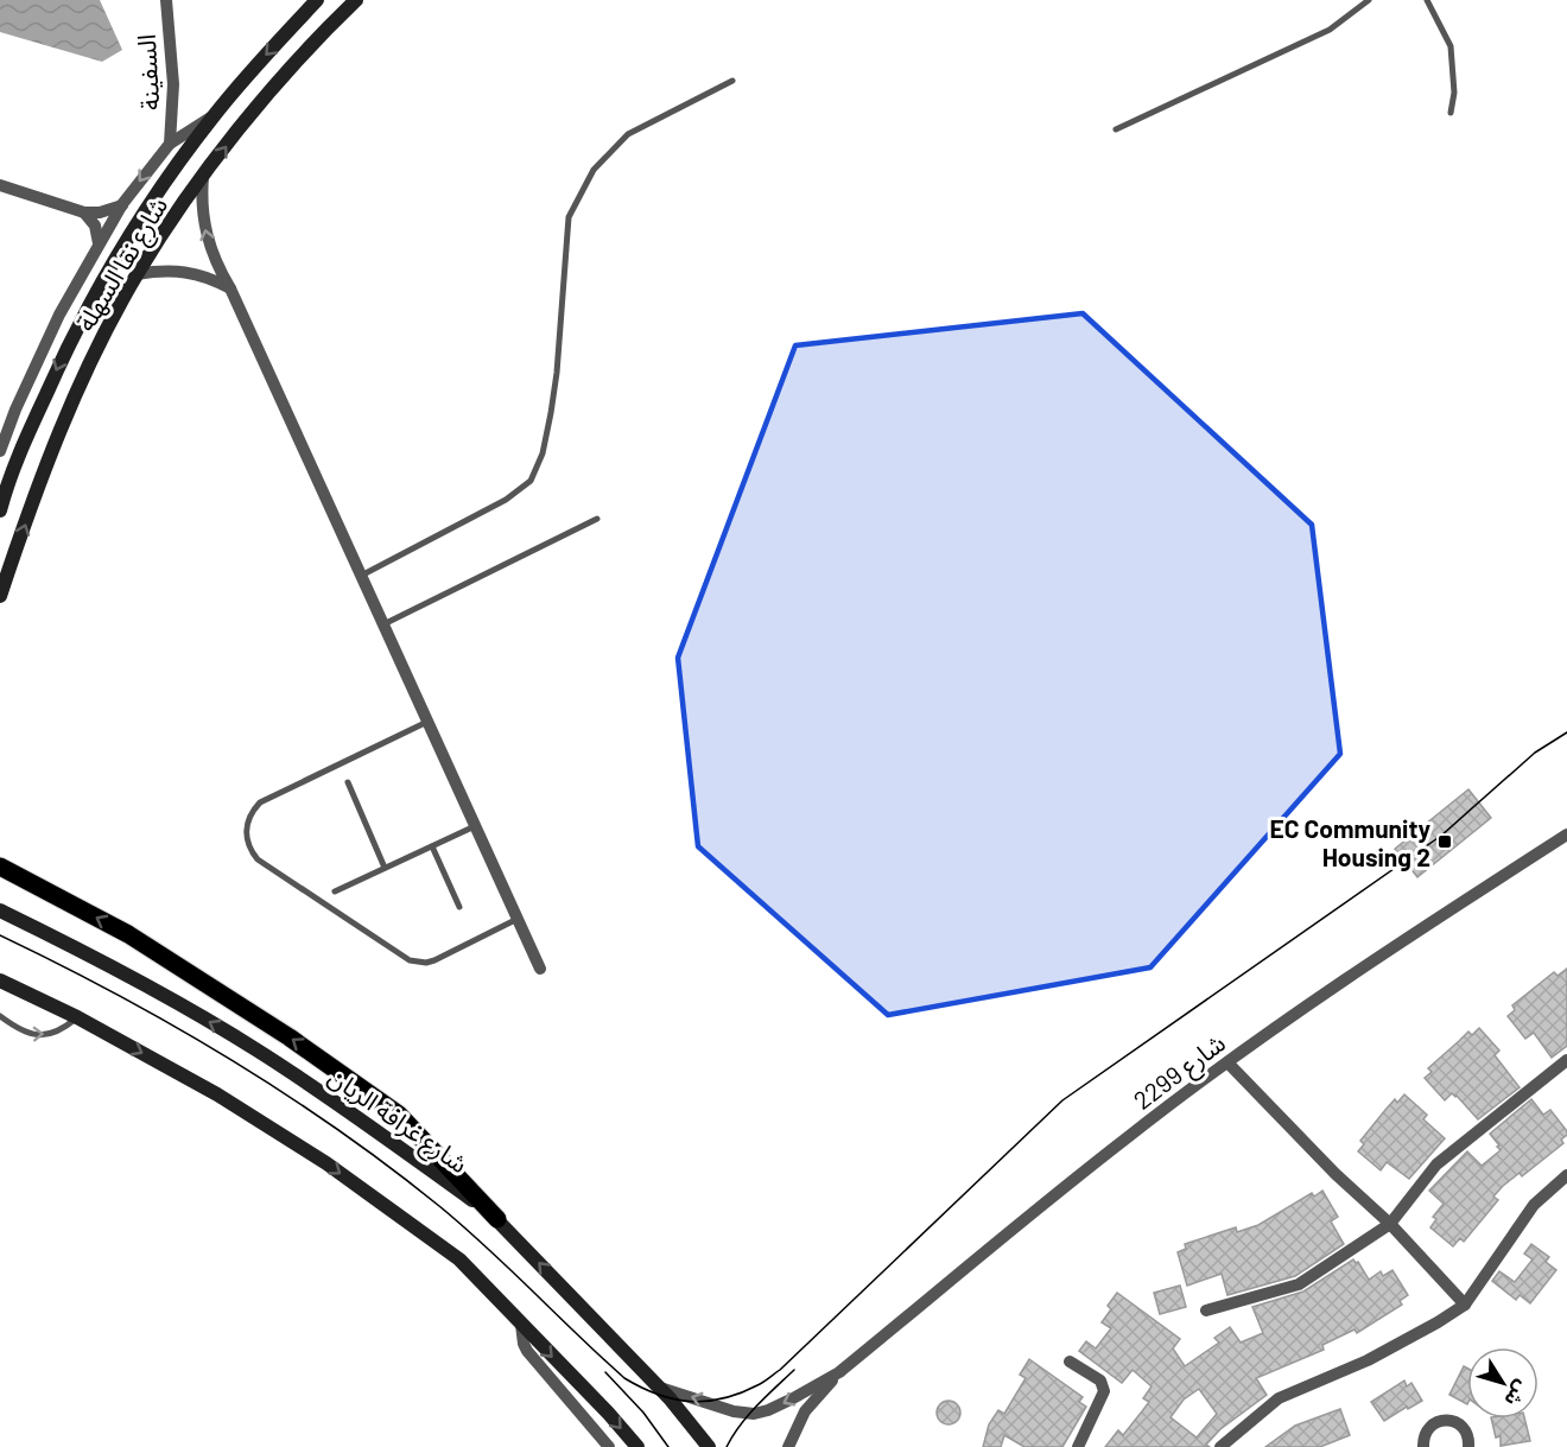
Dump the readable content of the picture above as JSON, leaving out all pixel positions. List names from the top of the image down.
{
  "streets": {
    "main road": ["شارع نقا السهلة", "شارع غرافة الريان"],
    "street": ["السفينة", "شارع 2299"]
  },
  "crossings": [
    ["السفينة", "شارع نقا السهلة"],
    ["شارع 2299", "شارع غرافة الريان"]
  ],
  "places": {
    "transit": ["EC Community Housing 2"]
  },
  "north": "bottom right"
}
